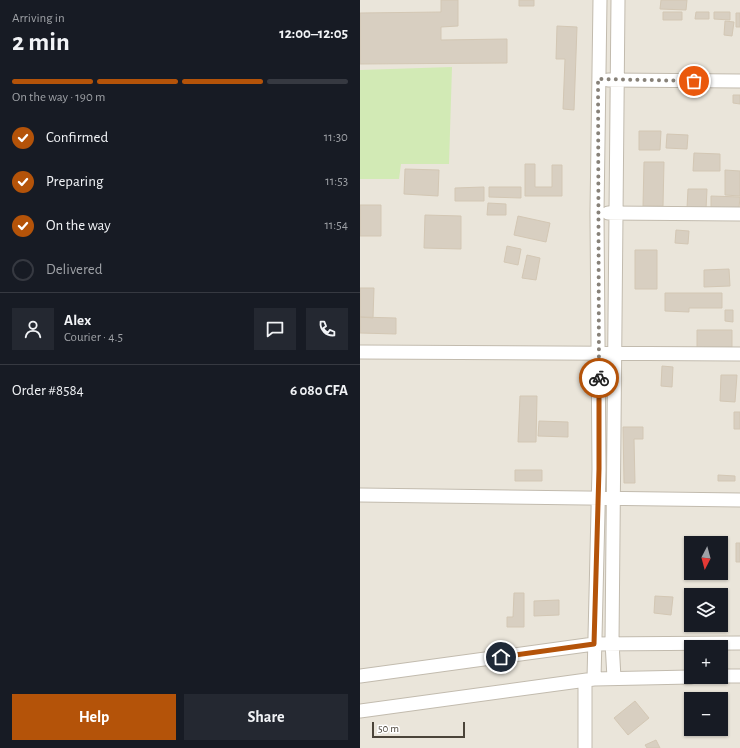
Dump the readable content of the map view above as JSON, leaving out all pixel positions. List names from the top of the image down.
{
  "scale_bar": "50 m",
  "north": "bottom",
  "page": {
    "heading": ["2 min", "Arriving in", "12:00–12:05"],
    "panel": [
      "Alex",
      "Courier · 4.5",
      "Order #8584",
      "6 080 CFA"
    ],
    "bar": "On the way · 190 m",
    "list": [
      ["Confirmed", "11:30"],
      ["Preparing", "11:53"],
      ["On the way", "11:54"],
      "Delivered"
    ],
    "map_buttons": ["+", "−"],
    "buttons": ["Help", "Share"],
    "scale": "50 m"
  }
}
